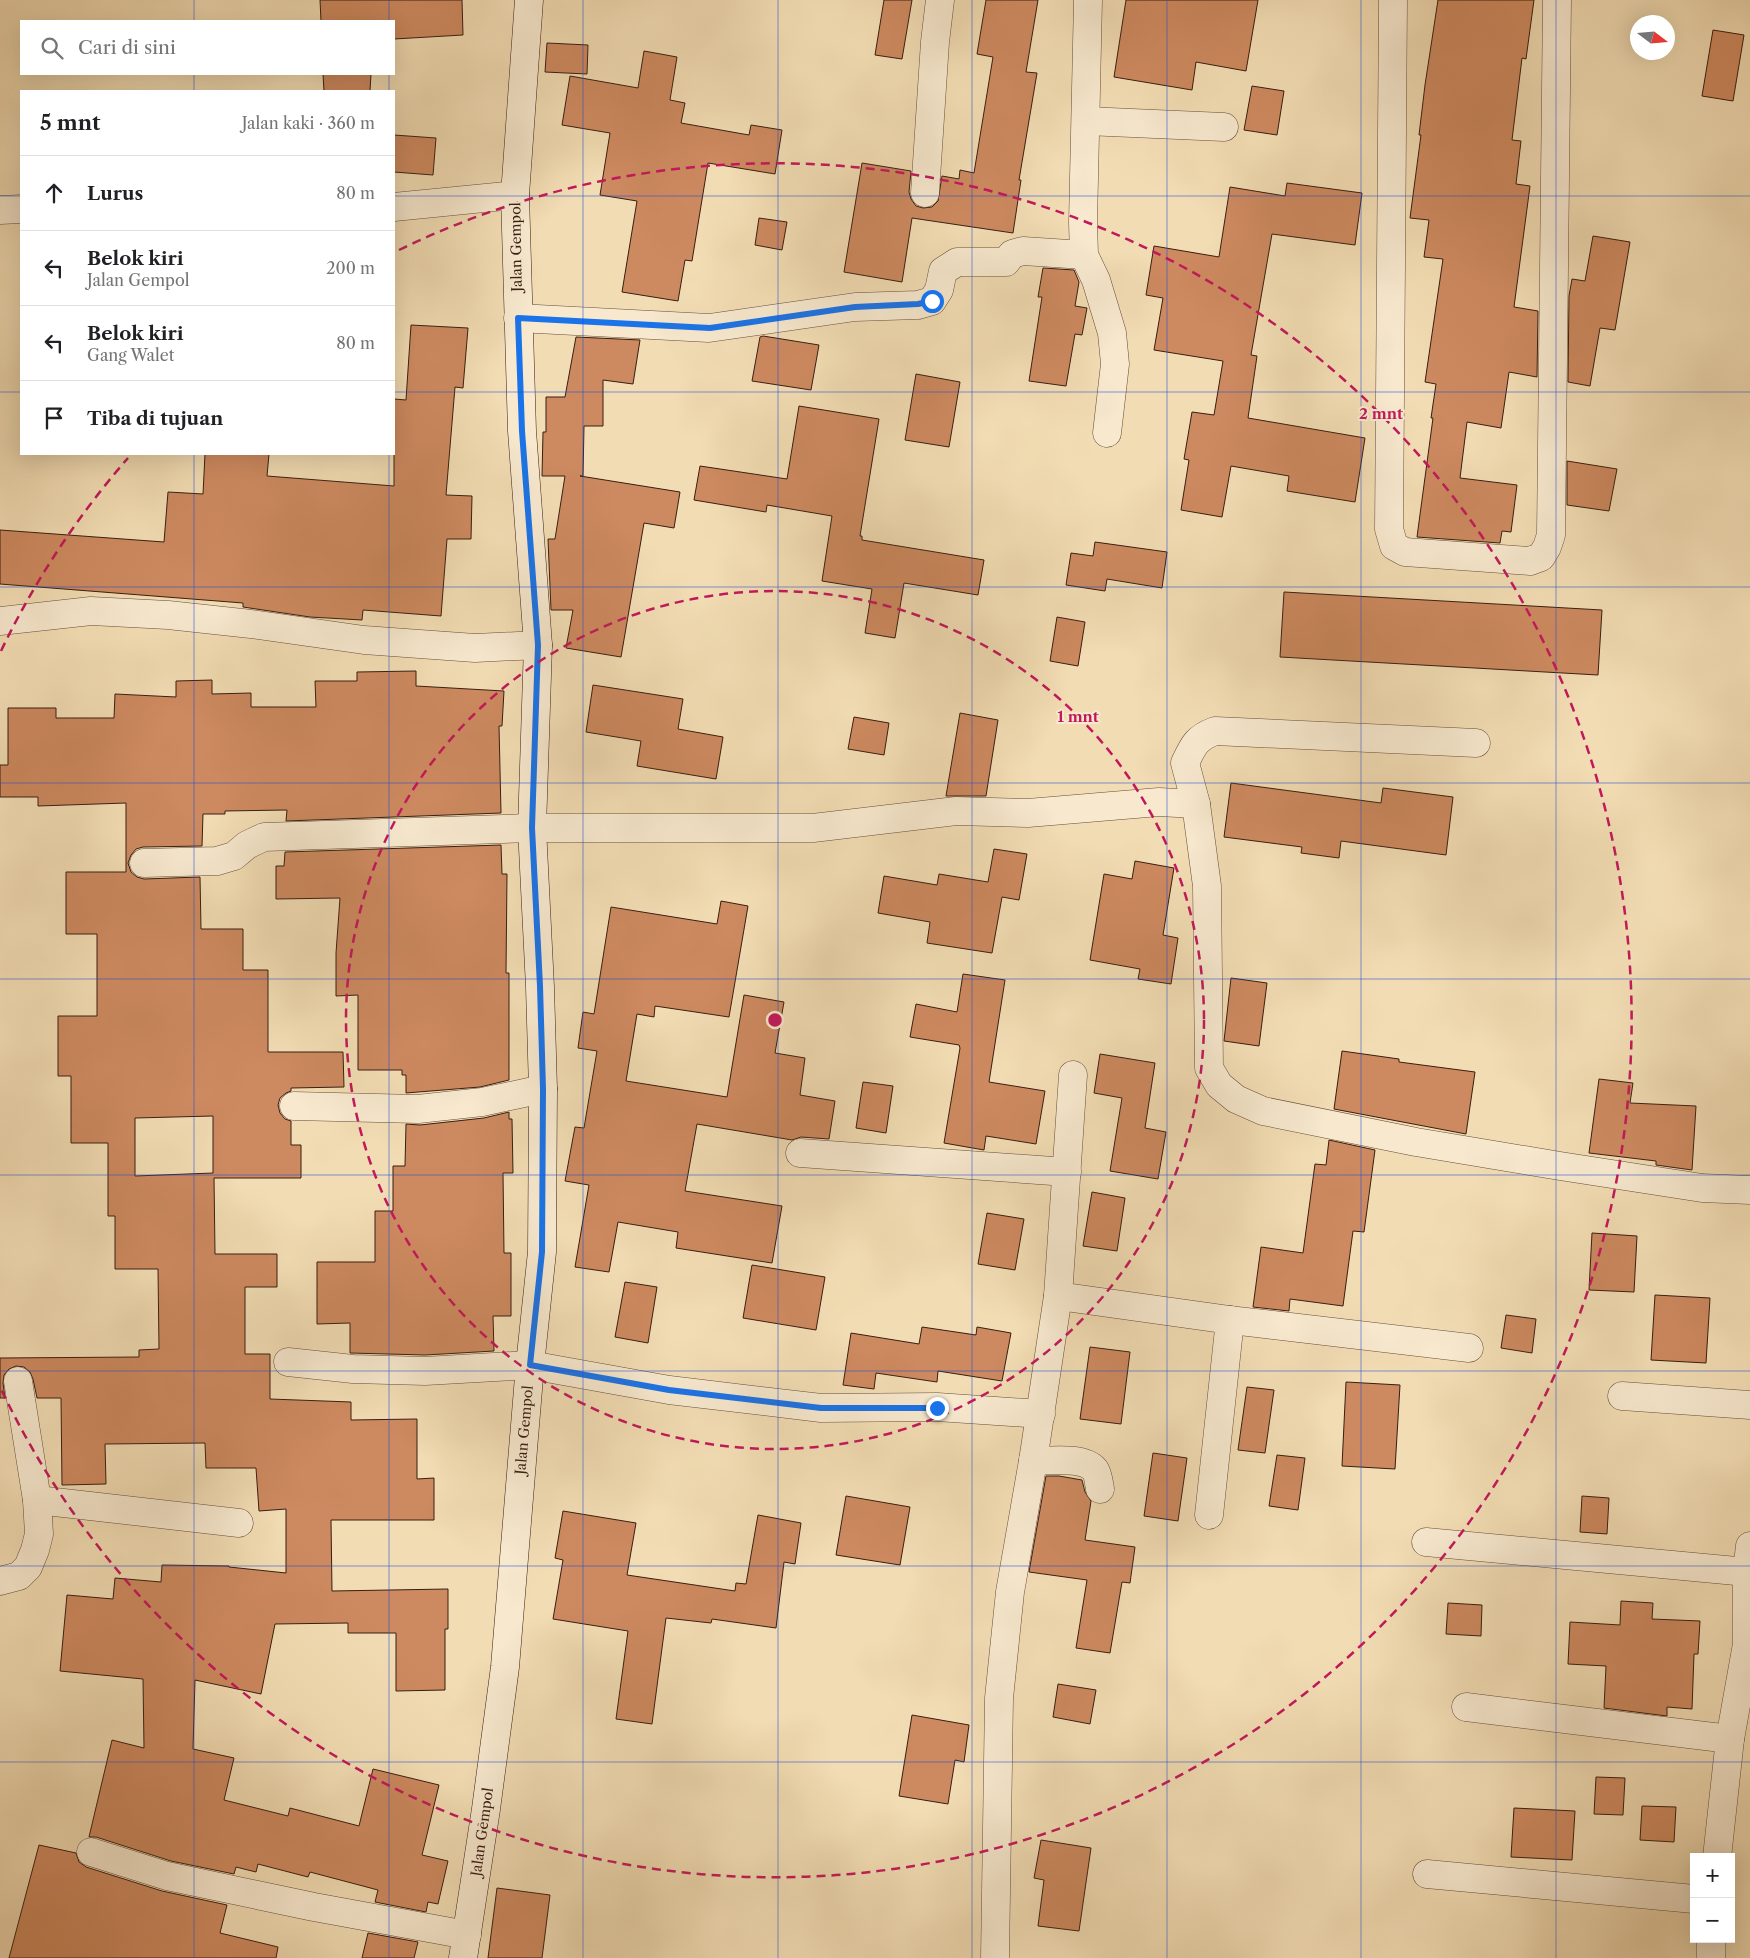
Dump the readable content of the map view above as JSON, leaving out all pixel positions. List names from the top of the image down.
{
  "streets": {
    "street": ["Jalan Gempol"]
  },
  "north": "right",
  "page": {
    "search": "Cari di sini",
    "heading": ["5 mnt", "Jalan kaki · 360 m"],
    "list": [
      ["Lurus", "80 m"],
      ["Belok kiri", "Jalan Gempol", "200 m"],
      ["Belok kiri", "Gang Walet", "80 m"],
      "Tiba di tujuan"
    ],
    "map_buttons": ["+", "−"]
  },
  "rings": ["2 mnt", "1 mnt"]
}
